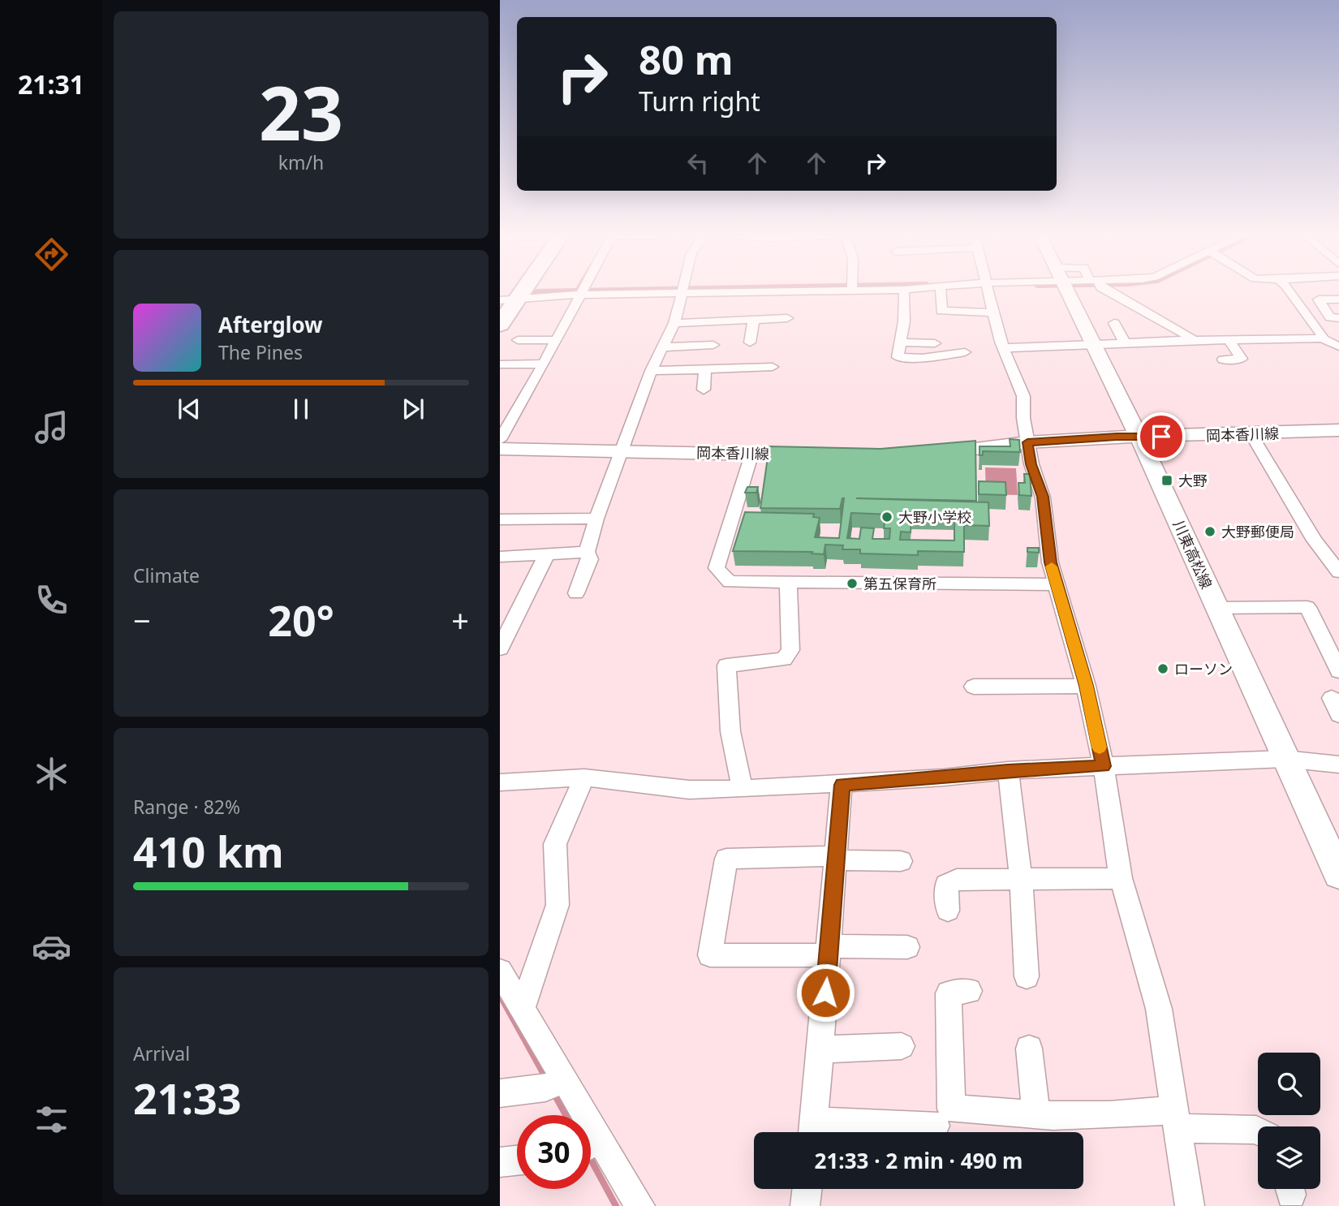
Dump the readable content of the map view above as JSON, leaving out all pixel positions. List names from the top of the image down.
{
  "streets": {
    "main road": ["岡本香川線", "川東高松線"]
  },
  "crossings": [
    ["岡本香川線", "川東高松線"]
  ],
  "places": {
    "transit": ["大野"],
    "other": [
      "大野小学校",
      "大野郵便局",
      "第五保育所",
      "ローソン"
    ]
  },
  "page": {
    "tabs": "21:31",
    "tile": [
      ["23", "km/h"],
      "Climate",
      ["Range · 82%", "410 km"],
      ["Arrival", "21:33"]
    ],
    "turn": ["80 m", "Turn right"],
    "song": ["Afterglow", "The Pines"],
    "heat": ["−", "20°", "+"],
    "limit": "30",
    "trip": "21:33 · 2 min · 490 m"
  }
}
